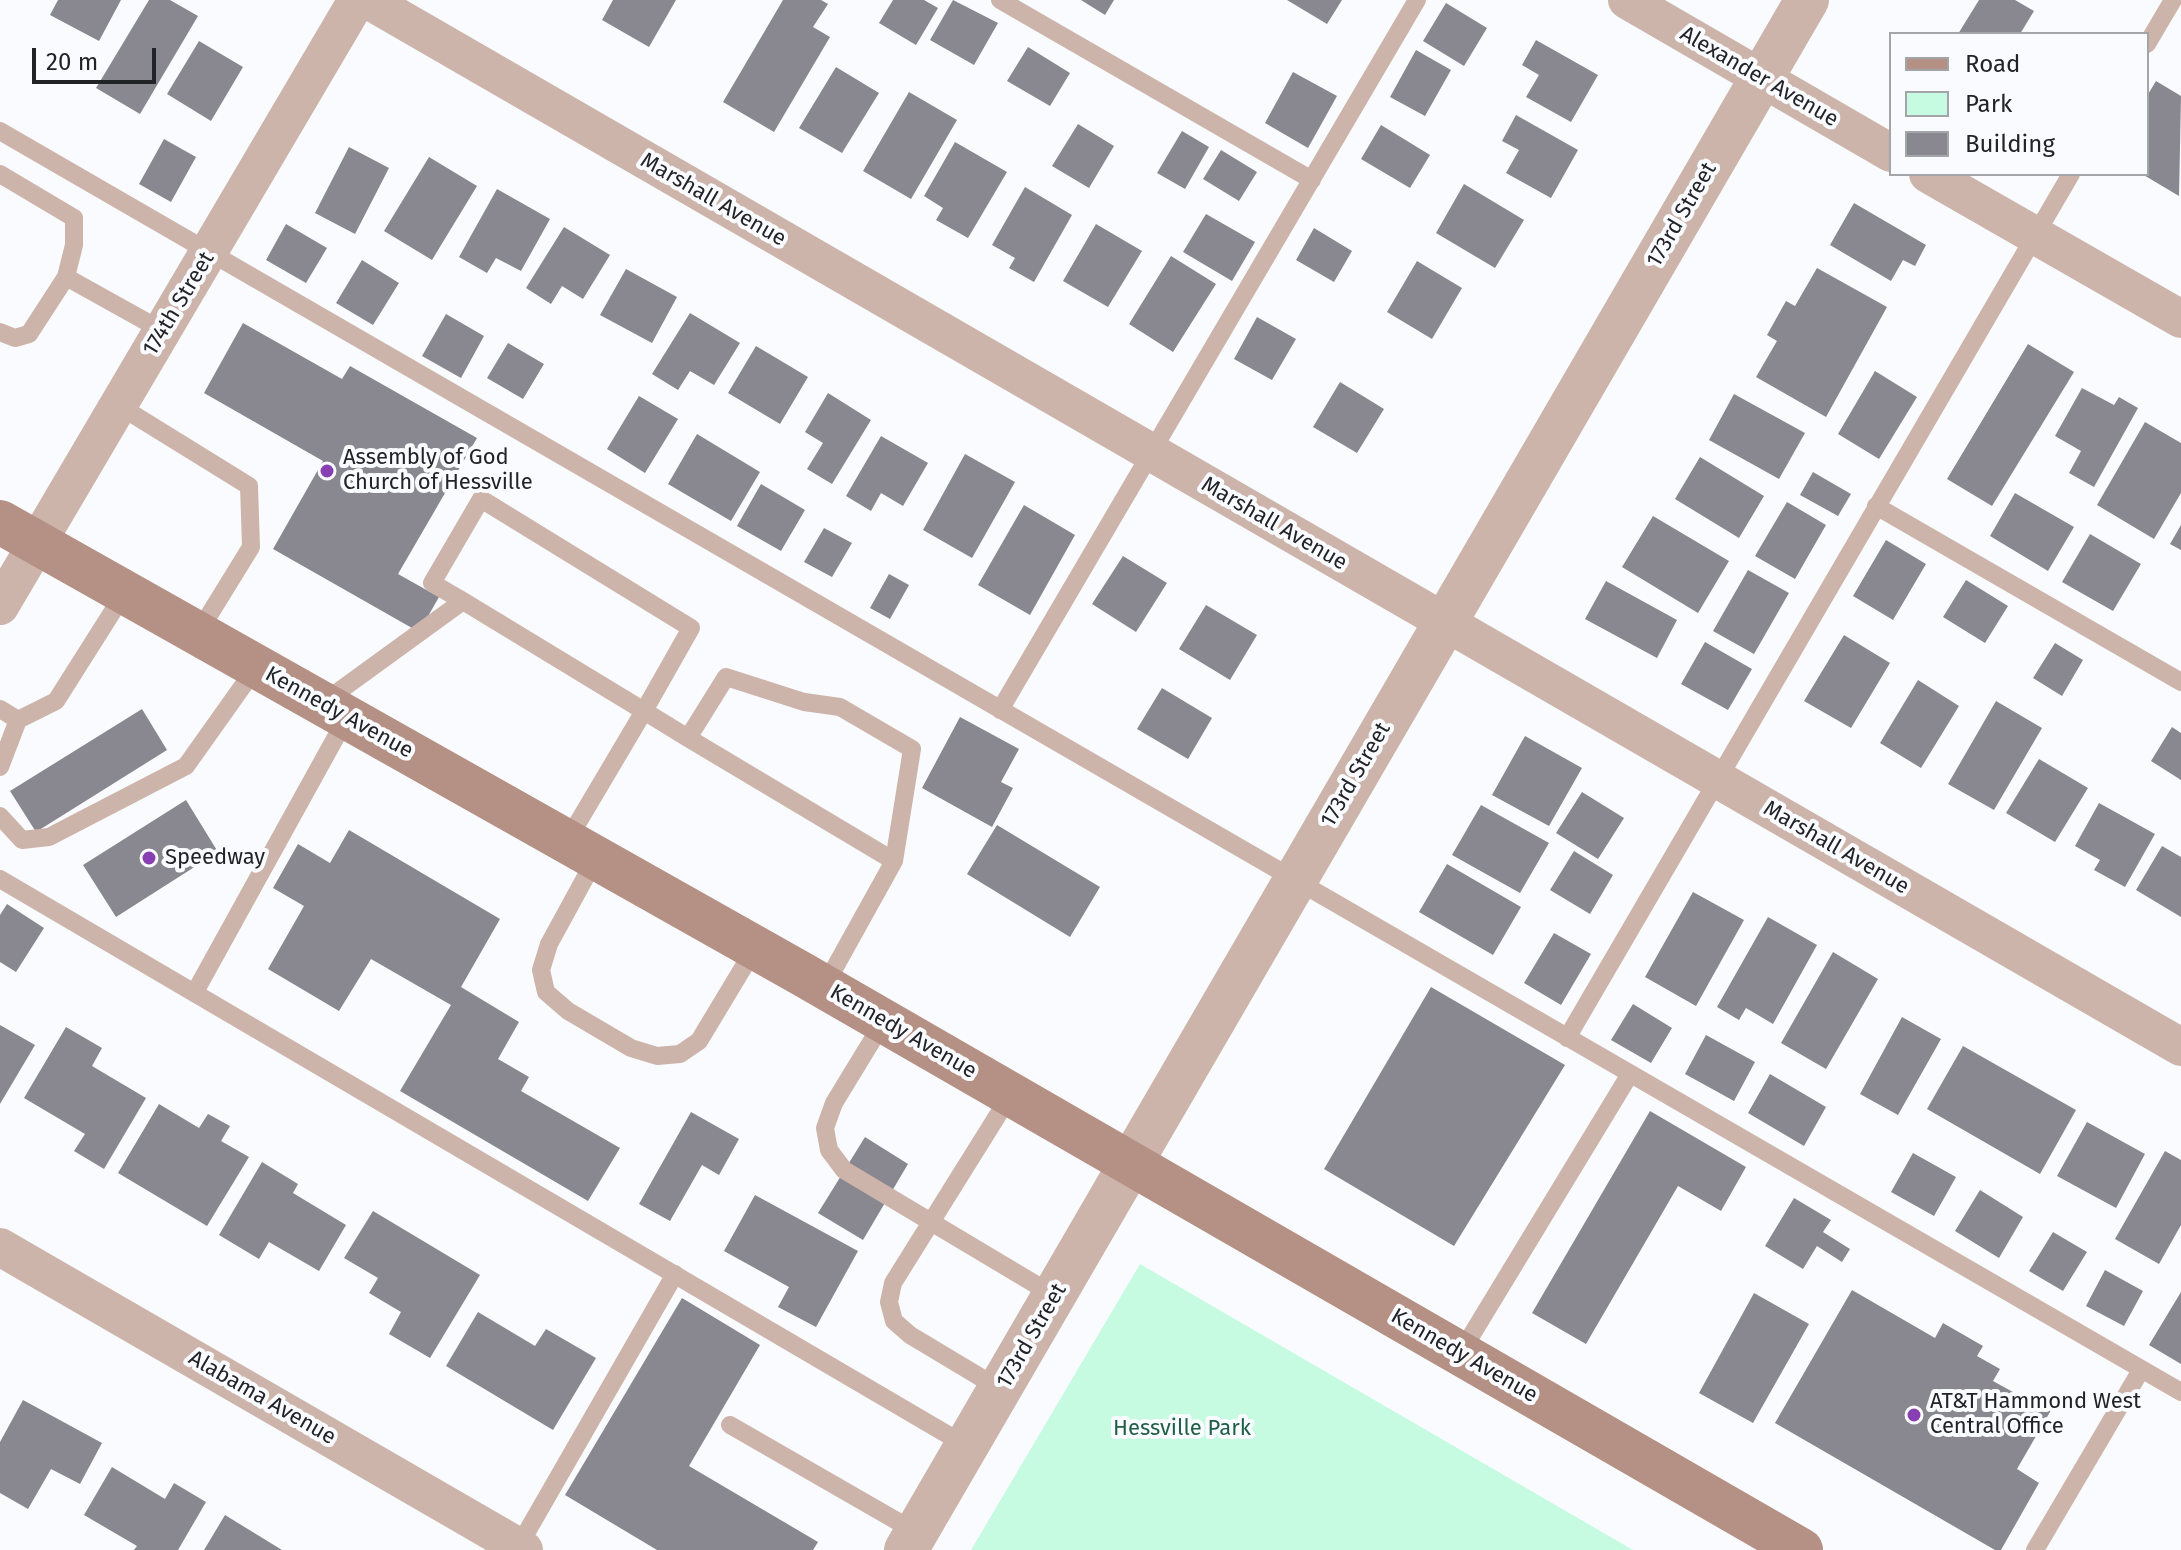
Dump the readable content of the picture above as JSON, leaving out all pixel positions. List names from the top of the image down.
{
  "streets": {
    "main road": ["Kennedy Avenue"],
    "street": [
      "Alexander Avenue",
      "Marshall Avenue",
      "173rd Street",
      "174th Street",
      "Alabama Avenue"
    ]
  },
  "crossings": [
    ["Alexander Avenue", "173rd Street"],
    ["Marshall Avenue", "173rd Street"],
    ["173rd Street", "Kennedy Avenue"],
    ["174th Street", "Kennedy Avenue"]
  ],
  "parks": ["Hessville Park"],
  "places": ["Assembly of God Church of Hessville", "Speedway", "AT&T Hammond West Central Office"],
  "legend": ["Road", "Park", "Building"],
  "scale_bar": "20 m"
}
